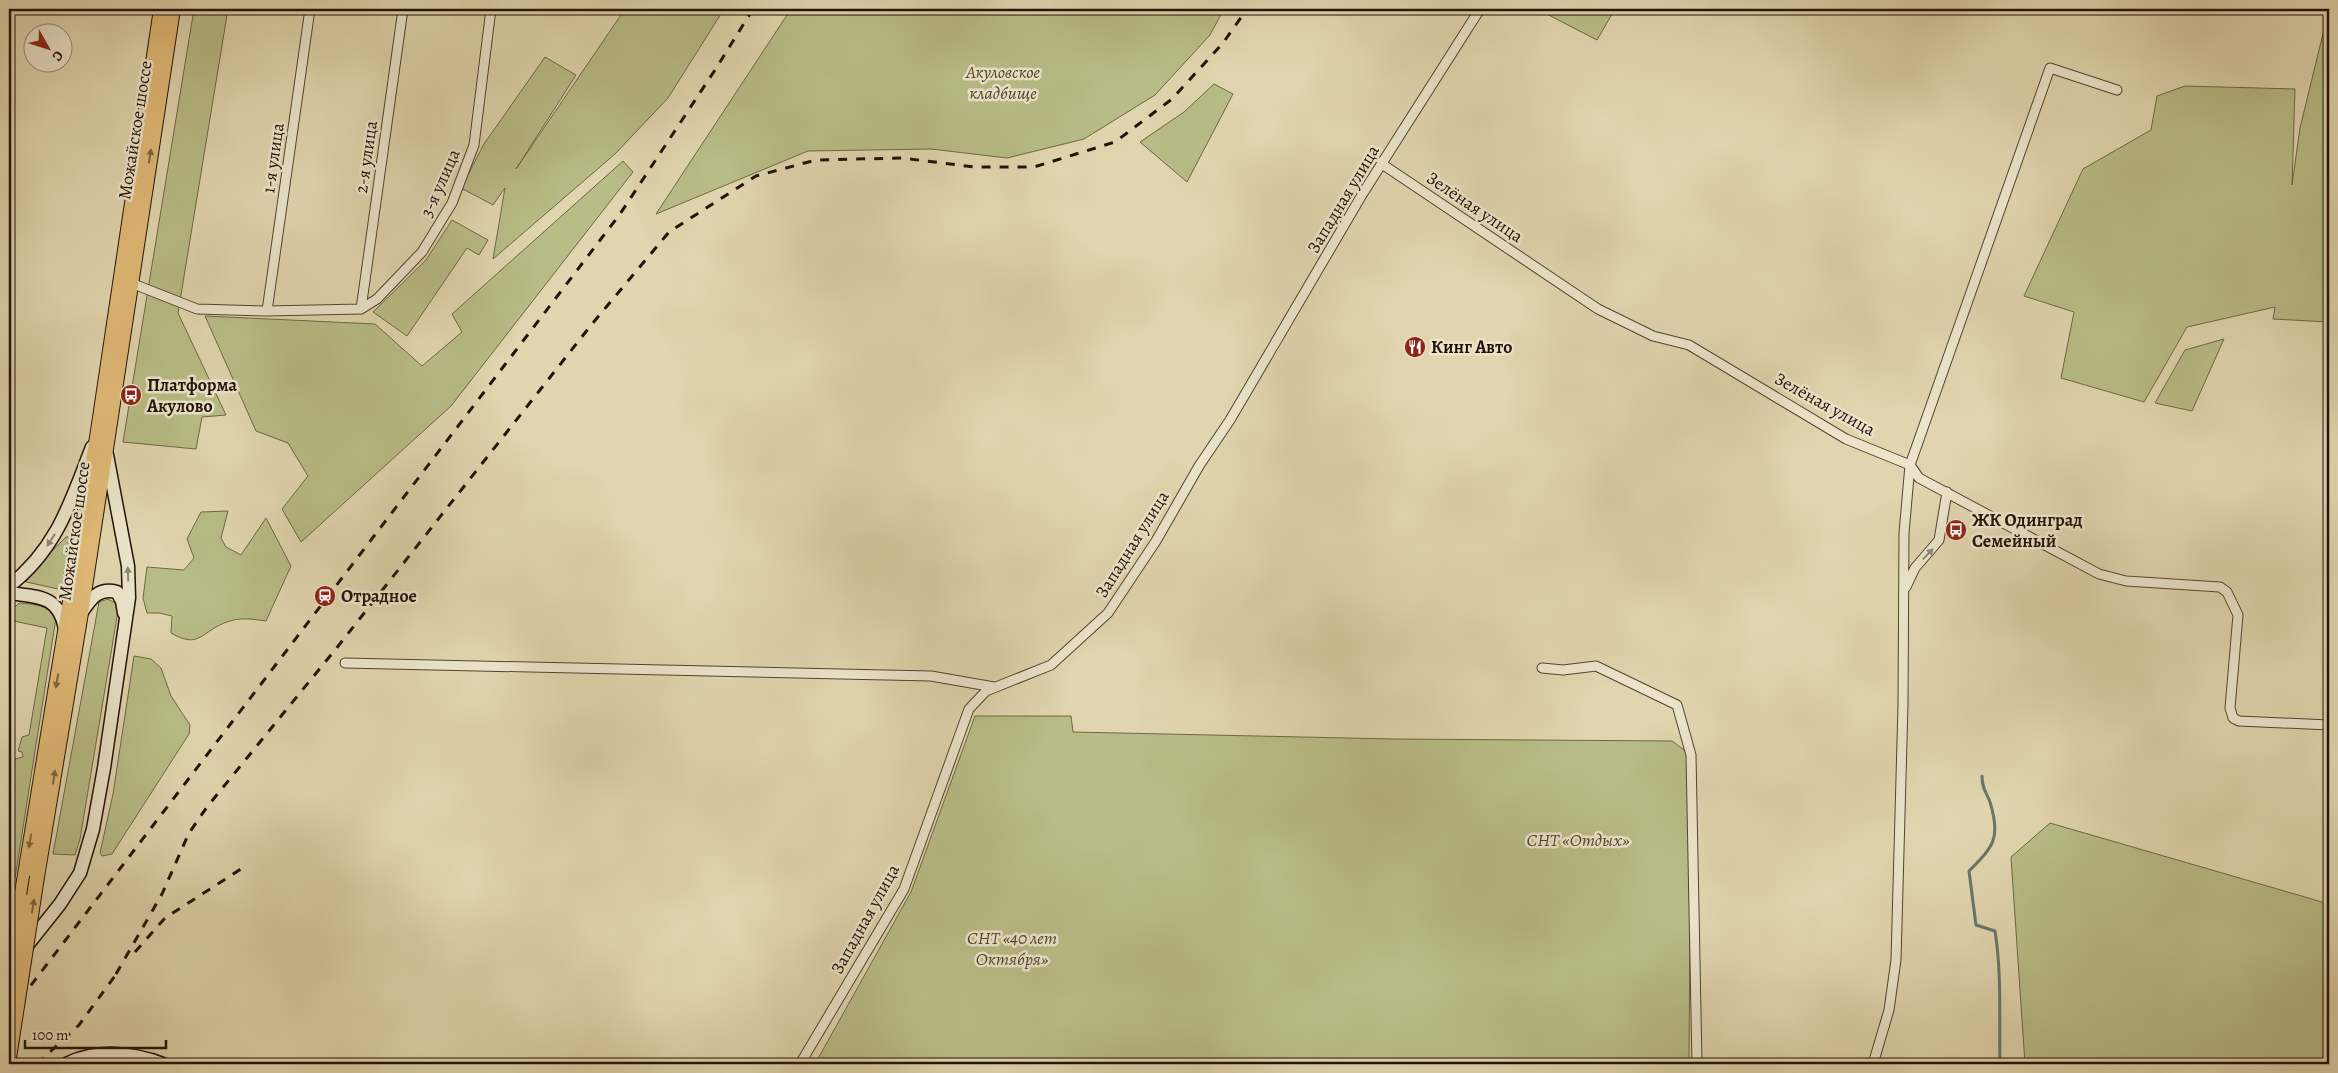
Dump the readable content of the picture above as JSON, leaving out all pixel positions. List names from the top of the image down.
{
  "streets": {
    "main road": ["Можайское шоссе"],
    "street": [
      "2-я улица",
      "1-я улица",
      "3-я улица",
      "Западная улица",
      "Зелёная улица"
    ]
  },
  "crossings": [
    ["2-я улица", "3-я улица"],
    ["Западная улица", "Зелёная улица"]
  ],
  "parks": ["Акуловское кладбище", "СНТ «Отдых»", "СНТ «40 лет Октября»"],
  "places": {
    "restaurant": ["Кинг Авто"],
    "bus stop": ["Платформа Акулово", "ЖК Одинград Семейный"],
    "station": ["Отрадное"]
  },
  "scale_bar": "100 m",
  "north": "bottom right"
}
